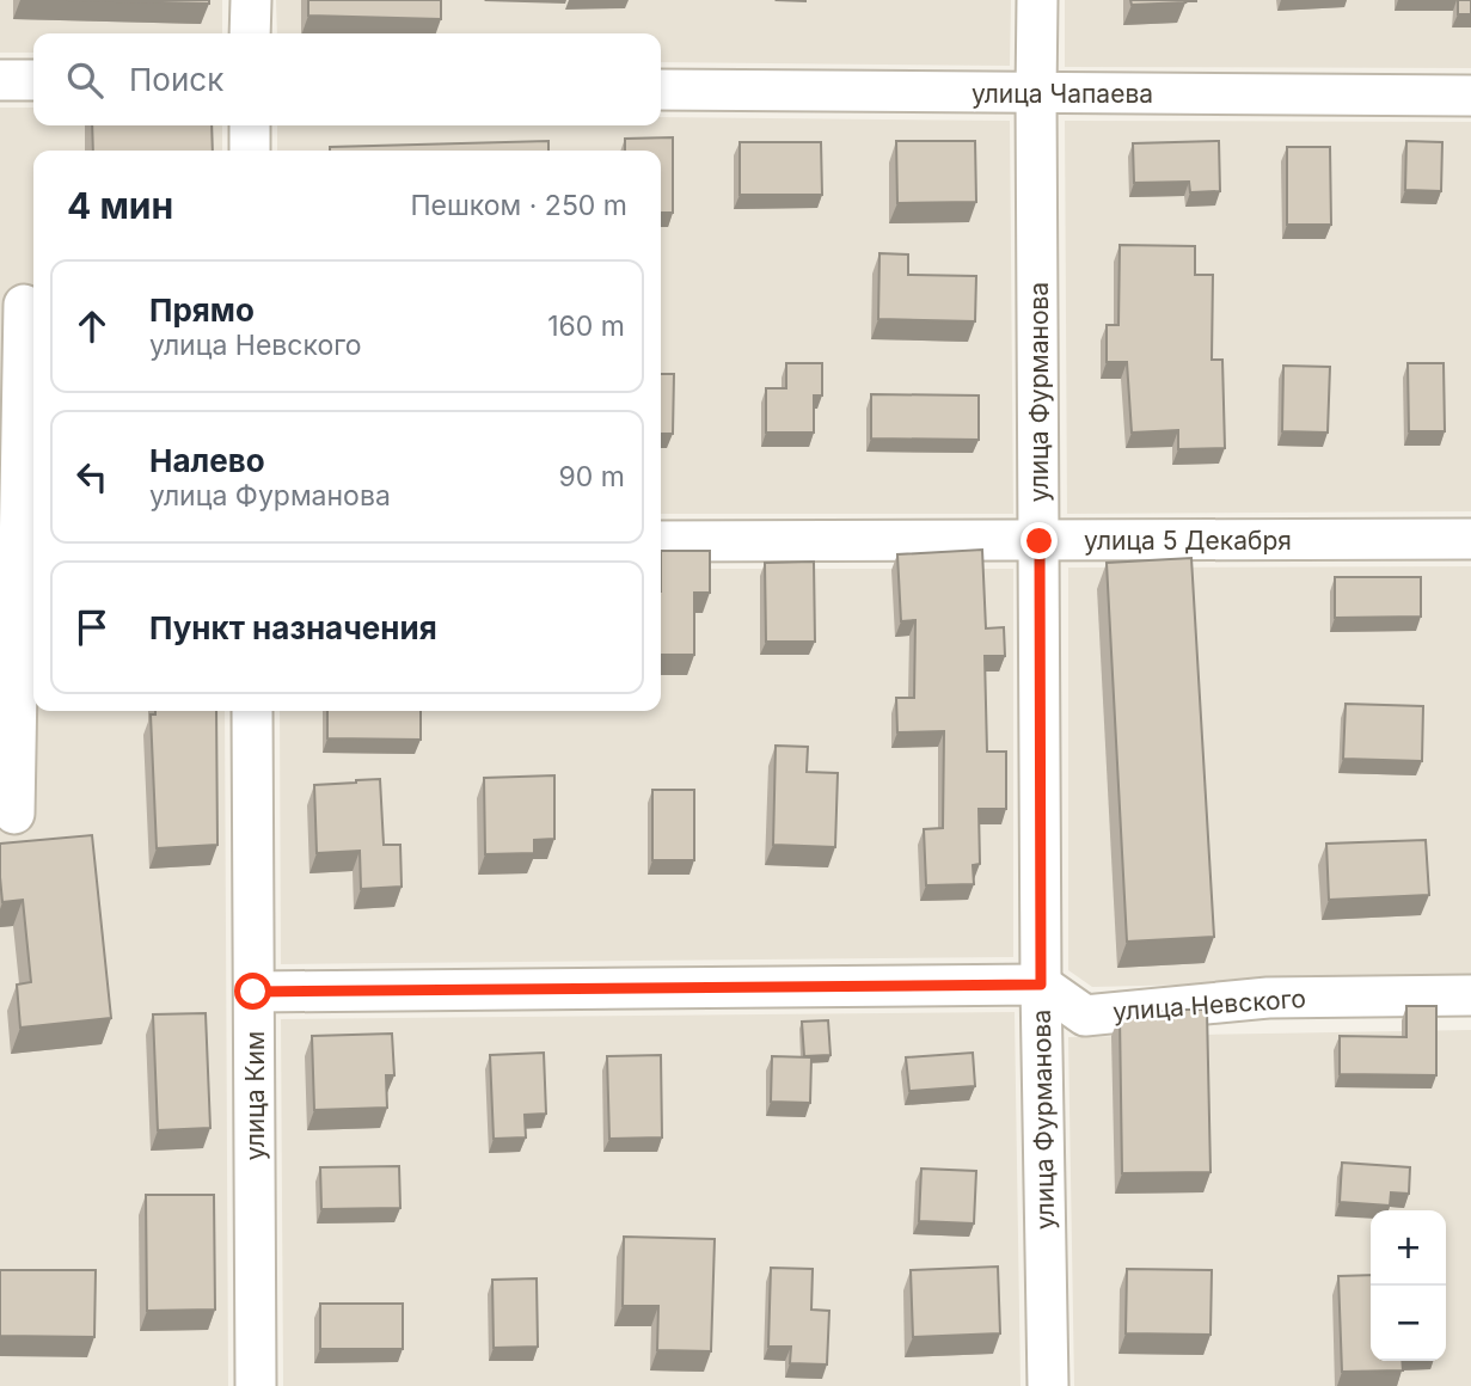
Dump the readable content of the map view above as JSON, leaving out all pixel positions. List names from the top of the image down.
{
  "streets": {
    "street": [
      "улица Чапаева",
      "улица Фурманова",
      "улица 5 Декабря",
      "улица Невского",
      "улица Ким"
    ]
  },
  "crossings": [
    ["улица Чапаева", "улица Фурманова"],
    ["улица Фурманова", "улица 5 Декабря"],
    ["улица Фурманова", "улица Невского"]
  ],
  "page": {
    "search": "Поиск",
    "heading": ["4 мин", "Пешком · 250 m"],
    "list": [
      ["Прямо", "улица Невского", "160 m"],
      ["Налево", "улица Фурманова", "90 m"],
      "Пункт назначения"
    ],
    "map_buttons": ["+", "−"]
  }
}
